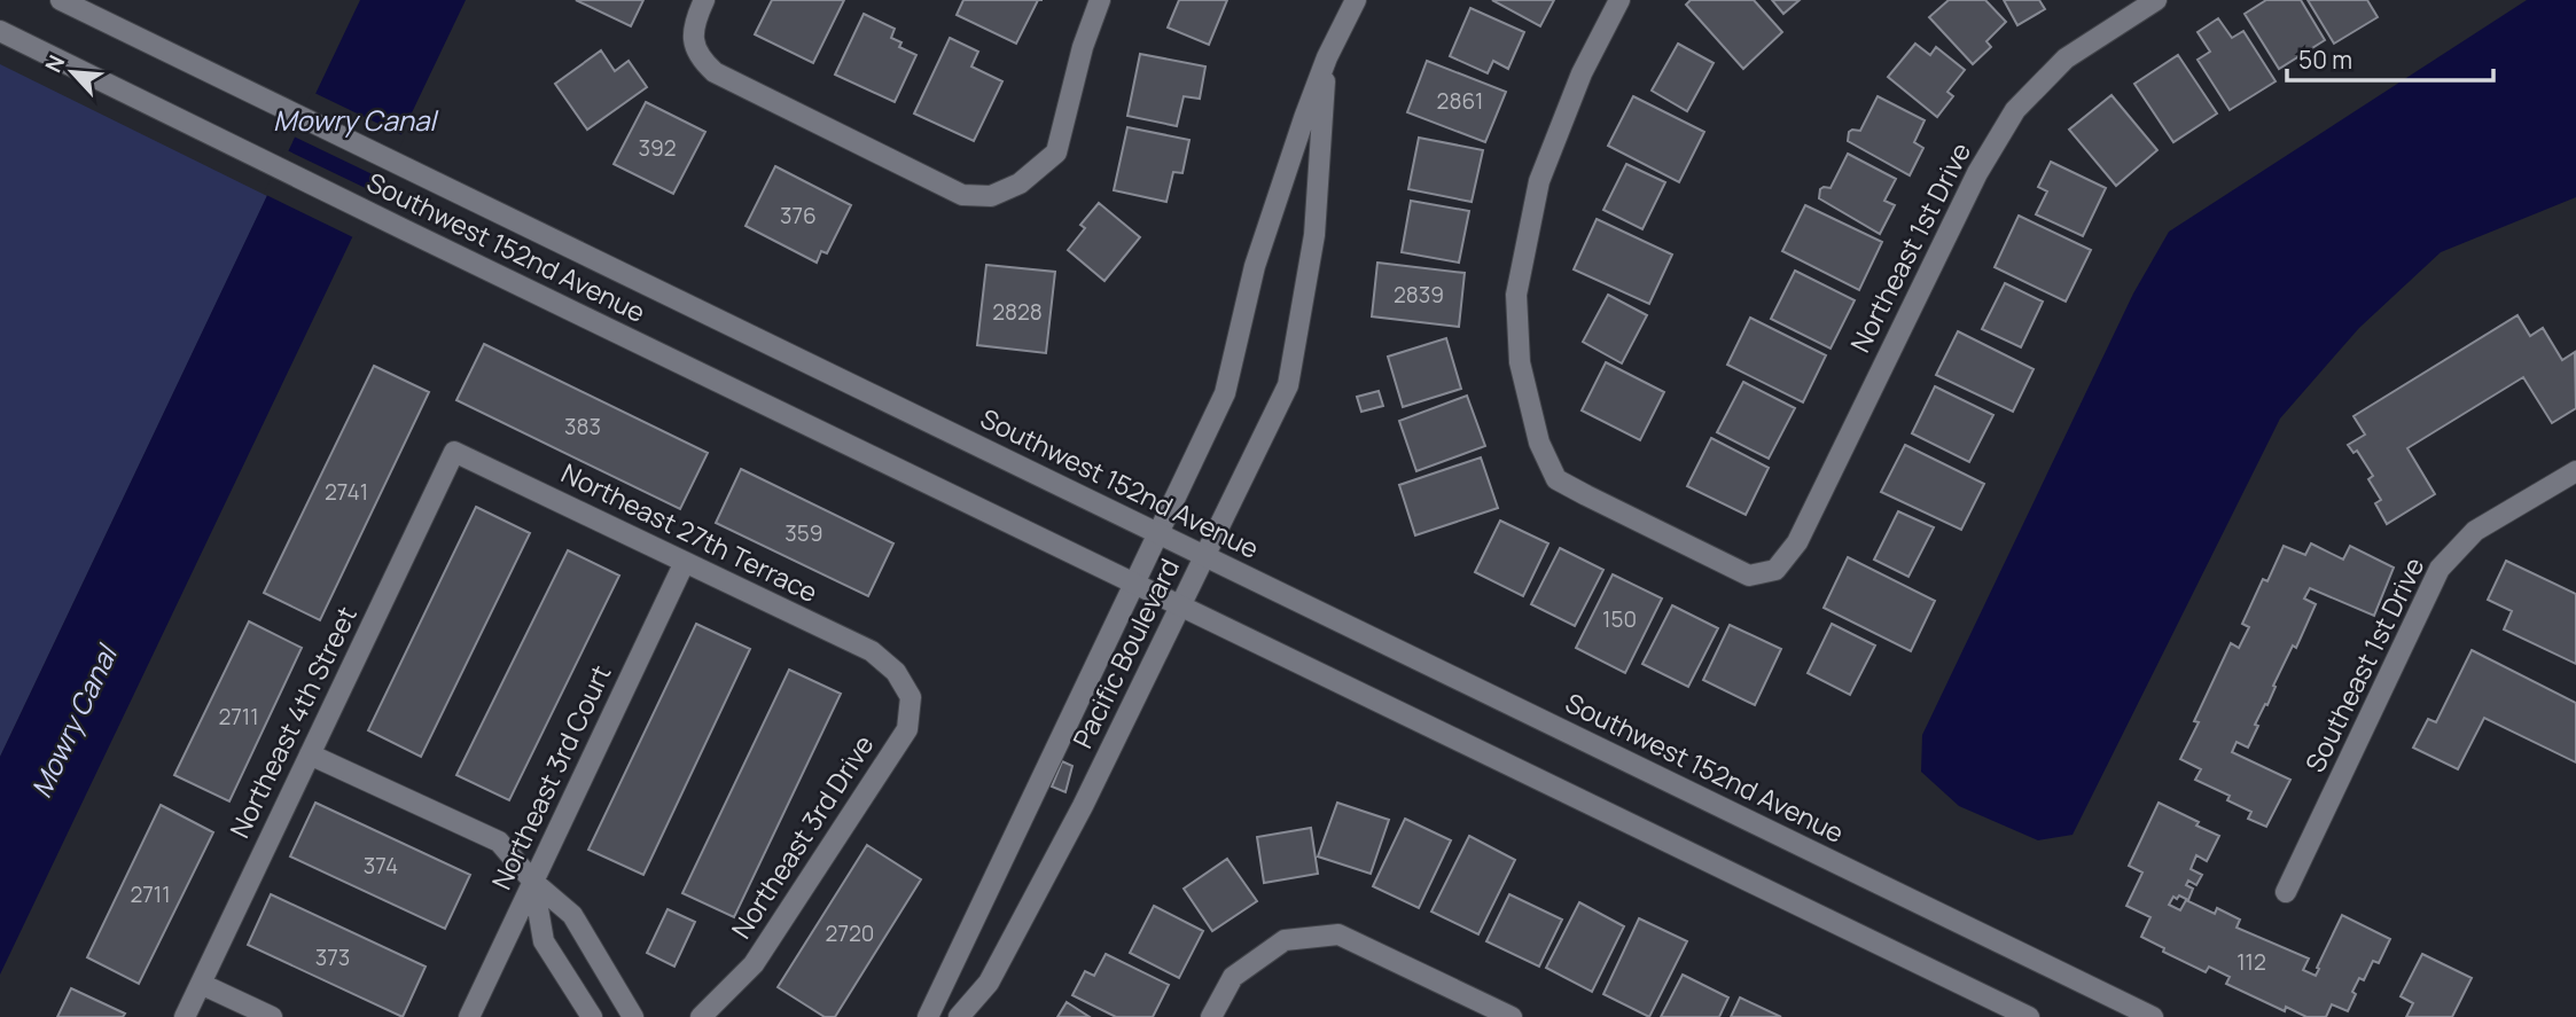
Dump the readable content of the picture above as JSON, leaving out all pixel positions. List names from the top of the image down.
{
  "streets": {
    "street": [
      "Southwest 152nd Avenue",
      "Northeast 1st Drive",
      "Northeast 27th Terrace",
      "Pacific Boulevard",
      "Southeast 1st Drive",
      "Northeast 4th Street",
      "Northeast 3rd Court",
      "Northeast 3rd Drive"
    ]
  },
  "crossings": [
    ["Southwest 152nd Avenue", "Pacific Boulevard"],
    ["Northeast 27th Terrace", "Northeast 4th Street"],
    ["Northeast 27th Terrace", "Northeast 3rd Court"],
    ["Northeast 27th Terrace", "Northeast 3rd Drive"]
  ],
  "water": ["Mowry Canal"],
  "house_numbers": [
    "2861",
    "392",
    "376",
    "2839",
    "2828",
    "383",
    "2741",
    "359",
    "150",
    "2711",
    "374",
    "2711",
    "2720",
    "373",
    "112"
  ],
  "scale_bar": "50 m",
  "north": "top left"
}
